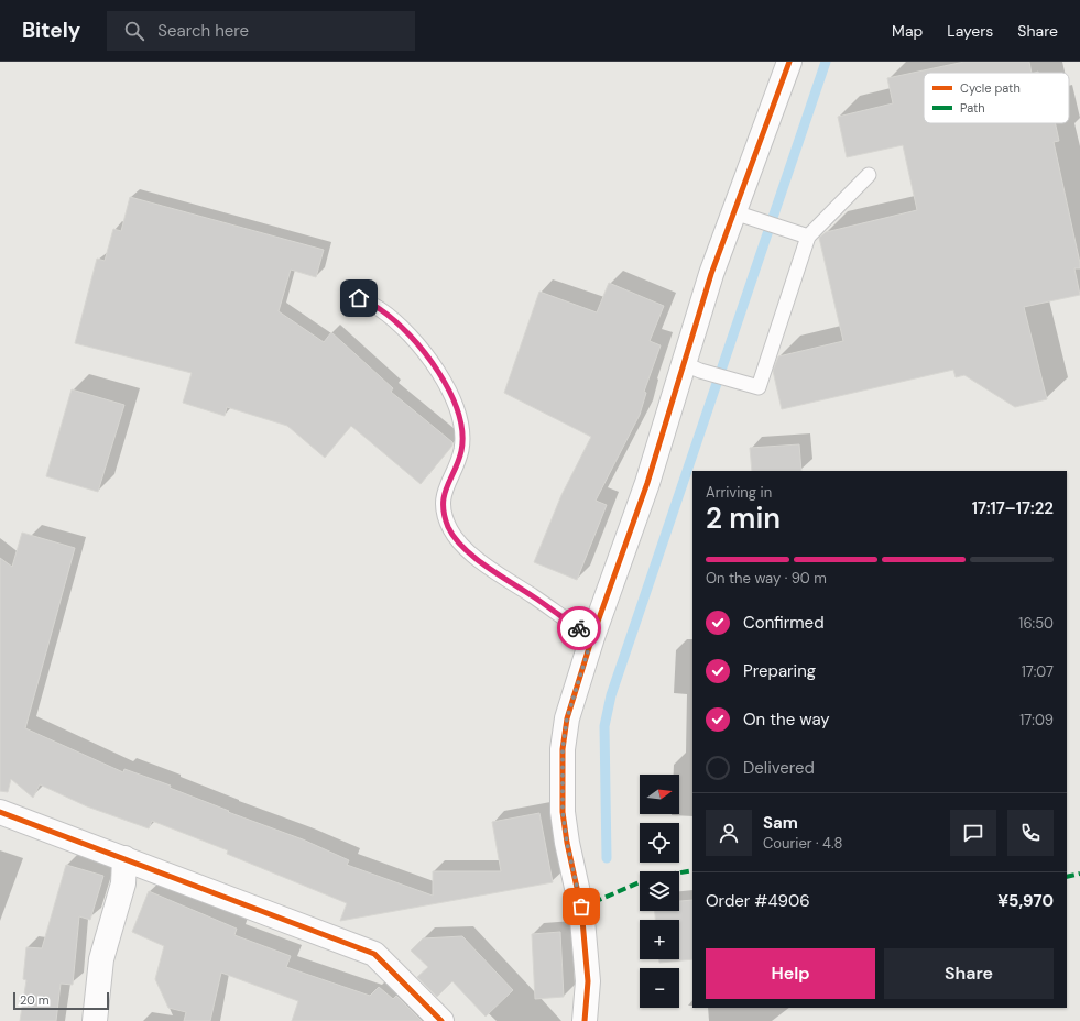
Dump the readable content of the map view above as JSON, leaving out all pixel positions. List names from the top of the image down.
{
  "legend": ["Cycle path", "Path"],
  "scale_bar": "20 m",
  "north": "right",
  "page": {
    "header": "Bitely",
    "search": "Search here",
    "nav": ["Map", "Layers", "Share"],
    "heading": ["2 min", "Arriving in", "17:17–17:22"],
    "panel": [
      "Sam",
      "Courier · 4.8",
      "Order #4906",
      "¥5,970"
    ],
    "bar": "On the way · 90 m",
    "list": [
      ["Confirmed", "16:50"],
      ["Preparing", "17:07"],
      ["On the way", "17:09"],
      "Delivered"
    ],
    "map_buttons": ["+", "−"],
    "buttons": ["Help", "Share"],
    "scale": "20 m"
  }
}
